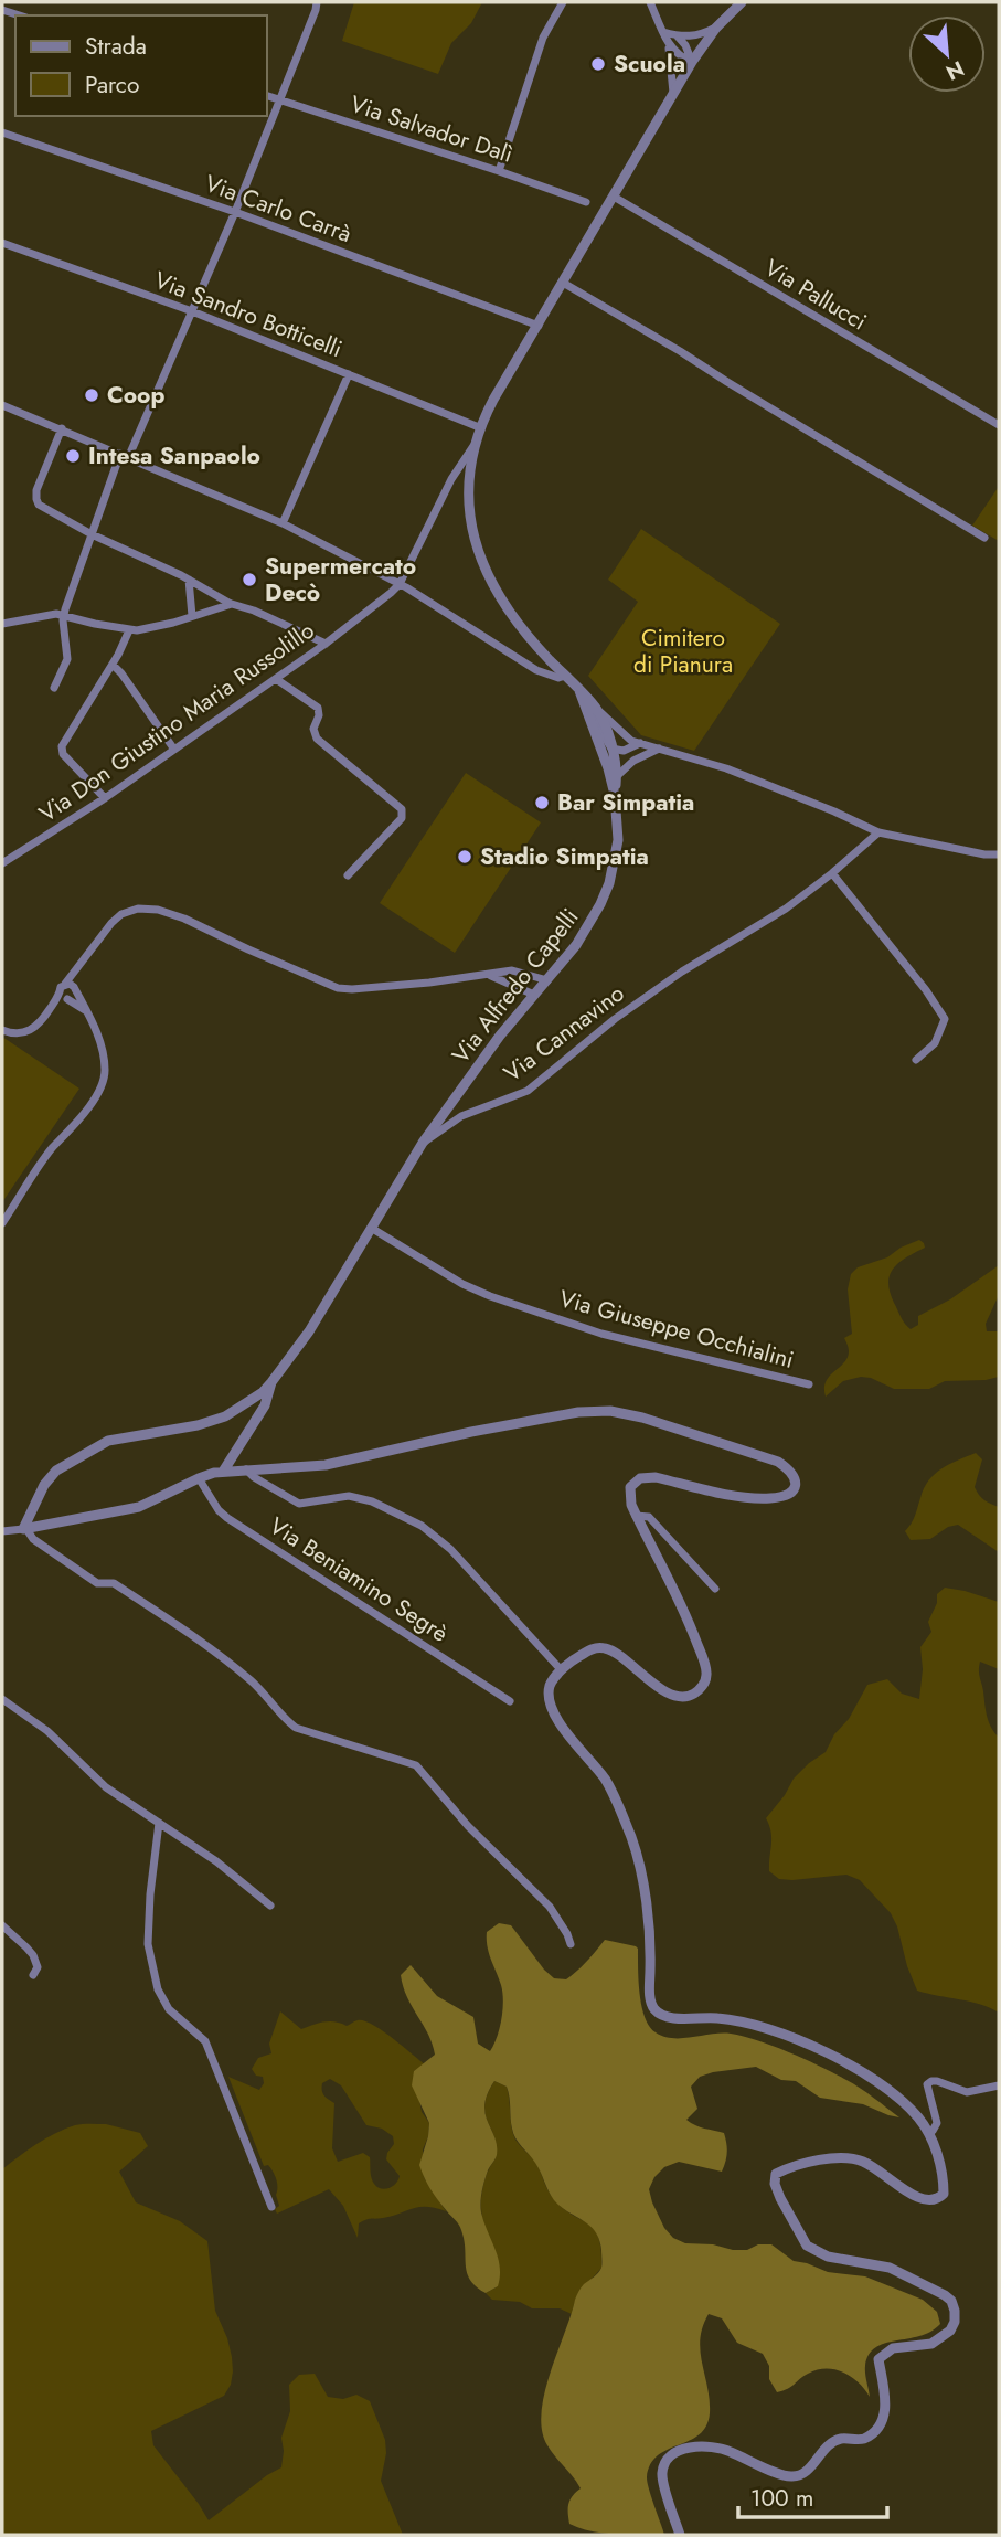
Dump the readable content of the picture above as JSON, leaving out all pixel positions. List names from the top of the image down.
{
  "streets": {
    "street": [
      "Via Salvador Dalì",
      "Via Carlo Carrà",
      "Via Pallucci",
      "Via Sandro Botticelli",
      "Via Don Giustino Maria Russolillo",
      "Via Alfredo Capelli",
      "Via Cannavino",
      "Via Giuseppe Occhialini",
      "Via Beniamino Segrè"
    ]
  },
  "crossings": [
    ["Via Alfredo Capelli", "Via Cannavino"],
    ["Via Cannavino", "Via Giuseppe Occhialini"]
  ],
  "parks": ["Cimitero di Pianura"],
  "places": [
    "Scuola",
    "Coop",
    "Intesa Sanpaolo",
    "Supermercato Decò",
    "Bar Simpatia",
    "Stadio Simpatia"
  ],
  "legend": ["Strada", "Parco"],
  "scale_bar": "100 m",
  "north": "bottom right"
}
